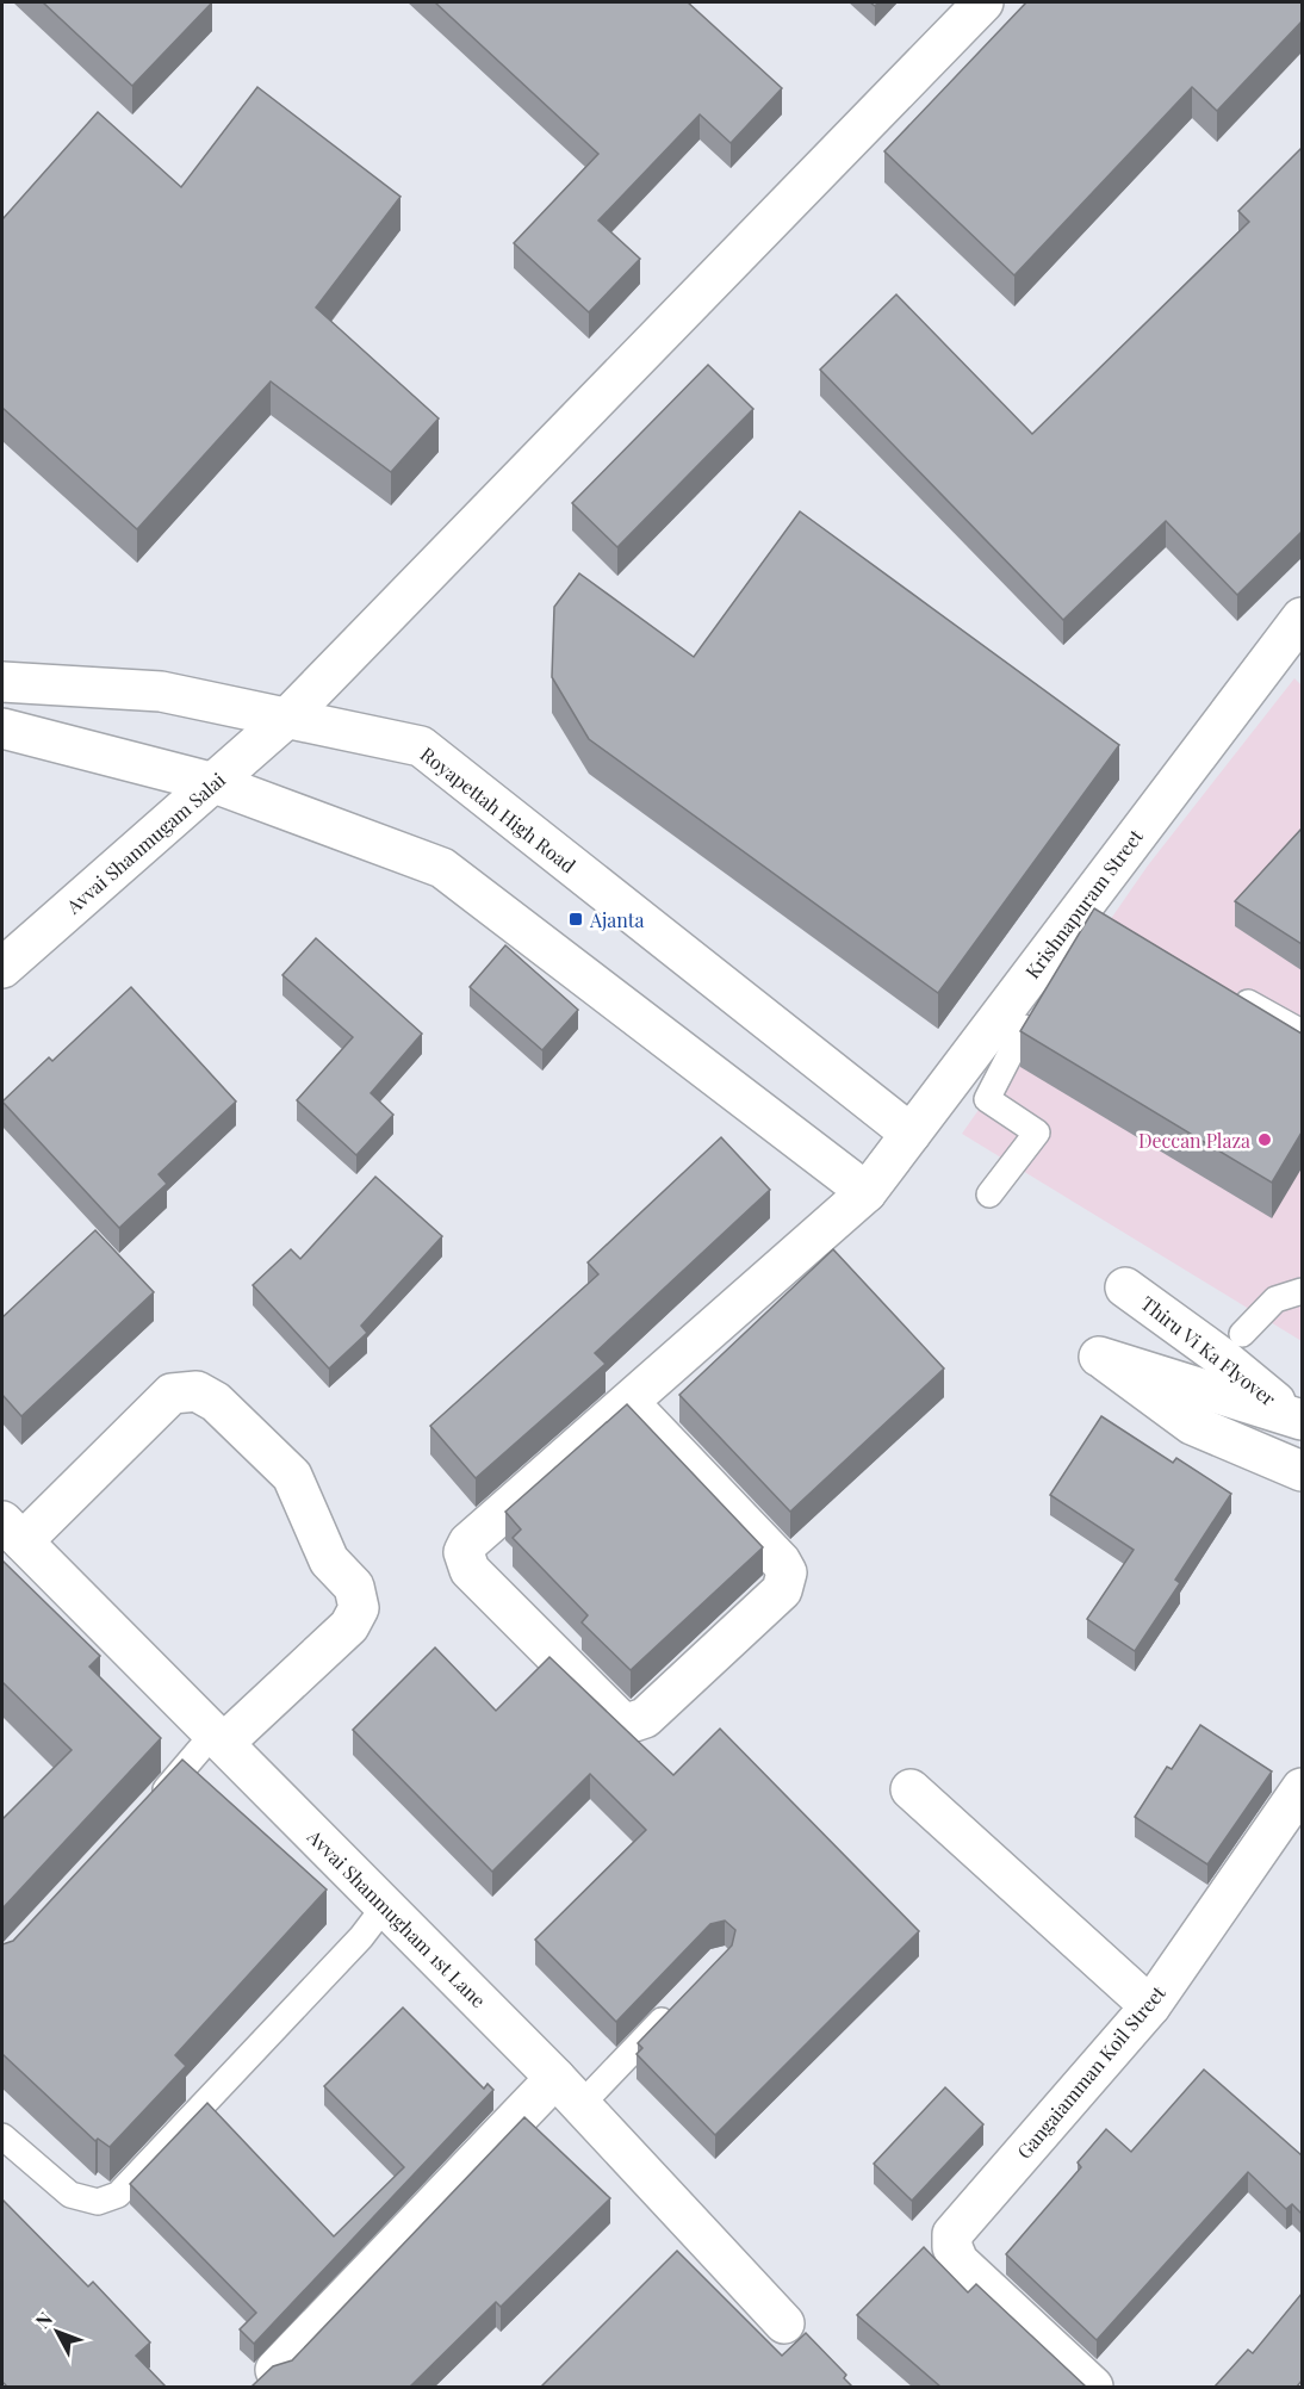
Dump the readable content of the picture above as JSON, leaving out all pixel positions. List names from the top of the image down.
{
  "streets": {
    "street": [
      "Royapettah High Road",
      "Avvai Shanmugam Salai",
      "Krishnapuram Street",
      "Thiru Vi Ka Flyover",
      "Avvai Shanmugham 1st Lane",
      "Gangaiamman Koil Street"
    ]
  },
  "crossings": [
    ["Royapettah High Road", "Avvai Shanmugam Salai"],
    ["Royapettah High Road", "Krishnapuram Street"]
  ],
  "places": {
    "transit": ["Ajanta"],
    "other": ["Deccan Plaza"]
  },
  "north": "top left"
}
